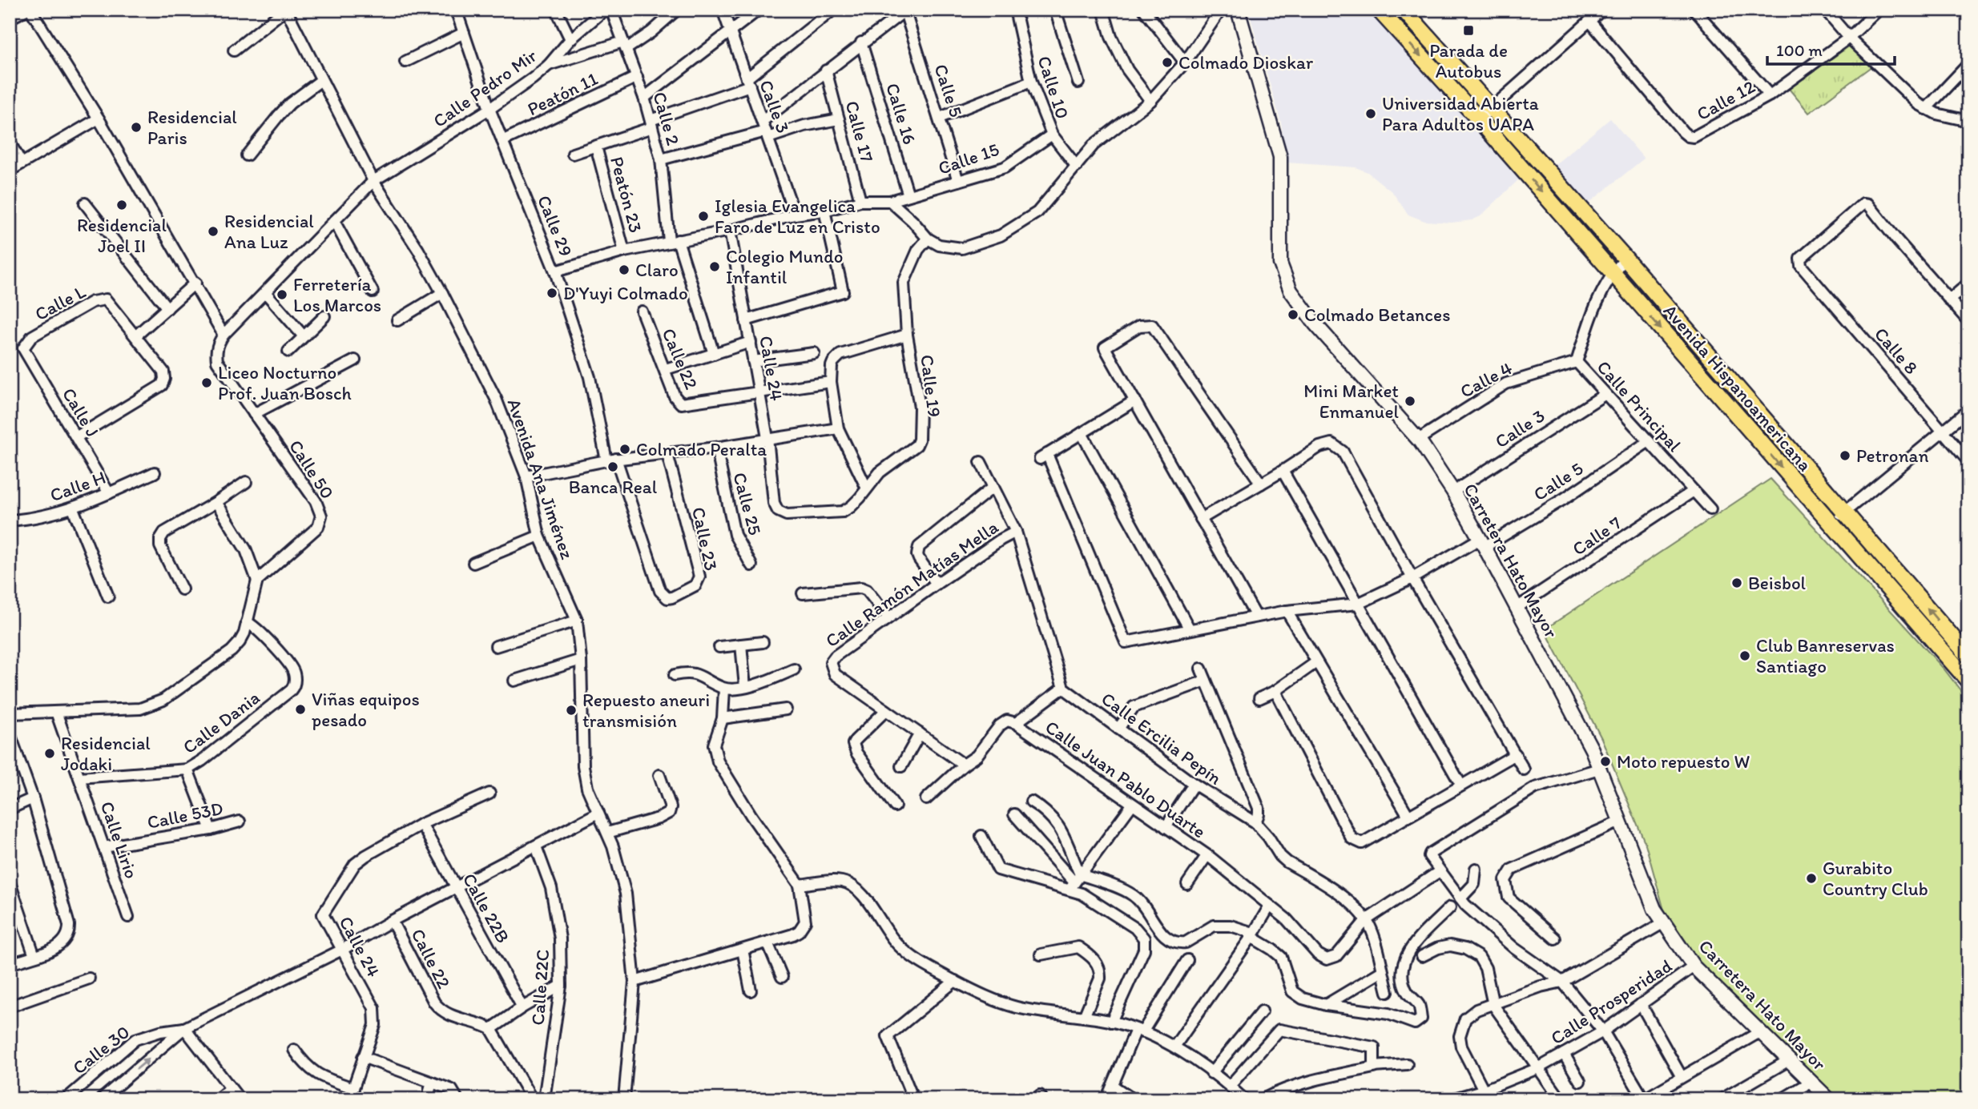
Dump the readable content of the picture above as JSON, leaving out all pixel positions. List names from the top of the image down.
{
  "streets": {
    "main road": ["Avenida Hispanoamericana"],
    "street": [
      "Calle 10",
      "Calle Pedro Mir",
      "Calle 5",
      "Peatón 11",
      "Calle 12",
      "Calle 3",
      "Calle 16",
      "Calle 2",
      "Calle 17",
      "Calle 15",
      "Peatón 23",
      "Calle 29",
      "Calle L",
      "Calle 8",
      "Calle 22",
      "Calle 24",
      "Calle 4",
      "Calle 19",
      "Calle Principal",
      "Calle J",
      "Calle 50",
      "Avenida Ana Jiménez",
      "Calle H",
      "Calle 25",
      "Calle 7",
      "Calle 23",
      "Carretera Hato Mayor",
      "Calle Ramón Matías Mella",
      "Calle Dania",
      "Calle Ercilia Pepín",
      "Calle Juan Pablo Duarte",
      "Calle 53D",
      "Calle Lirio",
      "Calle 22B",
      "Calle 22C",
      "Calle Prosperidad",
      "Calle 30"
    ]
  },
  "crossings": [
    ["Calle 10", "Calle 15"],
    ["Calle Pedro Mir", "Calle 29"],
    ["Calle Pedro Mir", "Avenida Ana Jiménez"],
    ["Calle 5", "Calle 15"],
    ["Calle 5", "Calle Principal"],
    ["Calle 5", "Carretera Hato Mayor"],
    ["Peatón 11", "Calle 2"],
    ["Peatón 11", "Calle 29"],
    ["Calle 3", "Calle 15"],
    ["Calle 3", "Calle Principal"],
    ["Calle 3", "Carretera Hato Mayor"],
    ["Calle 16", "Calle 15"],
    ["Calle 2", "Calle 15"],
    ["Calle 17", "Calle 15"],
    ["Calle 15", "Peatón 23"],
    ["Calle 15", "Calle 29"],
    ["Calle 15", "Calle 24"],
    ["Calle 29", "Calle 23"],
    ["Calle L", "Calle J"],
    ["Calle 22", "Calle 24"],
    ["Calle 24", "Calle 19"],
    ["Calle 24", "Calle 22B"],
    ["Calle 4", "Calle Principal"],
    ["Calle 4", "Carretera Hato Mayor"],
    ["Avenida Hispanoamericana", "Calle Principal"],
    ["Calle Principal", "Calle 7"],
    ["Calle J", "Calle H"],
    ["Calle 7", "Carretera Hato Mayor"],
    ["Carretera Hato Mayor", "Calle Prosperidad"],
    ["Calle Dania", "Calle Lirio"],
    ["Calle Ercilia Pepín", "Calle Juan Pablo Duarte"],
    ["Calle 53D", "Calle Lirio"]
  ],
  "places": {
    "transit": ["Parada de Autobus"],
    "other": [
      "Colmado Dioskar",
      "Universidad Abierta Para Adultos UAPA",
      "Residencial Paris",
      "Residencial Joel II",
      "Iglesia Evangelica Faro de Luz en Cristo",
      "Residencial Ana Luz",
      "Colegio Mundo Infantil",
      "Claro",
      "D'Yuyi Colmado",
      "Ferretería Los Marcos",
      "Colmado Betances",
      "Liceo Nocturno Prof. Juan Bosch",
      "Mini Market Enmanuel",
      "Colmado Peralta",
      "Petronan",
      "Banca Real",
      "Beisbol",
      "Club Banreservas Santiago",
      "Viñas equipos pesado",
      "Repuesto aneuri transmisión",
      "Residencial Jodaki",
      "Moto repuesto W",
      "Gurabito Country Club"
    ]
  },
  "scale_bar": "100 m"
}
